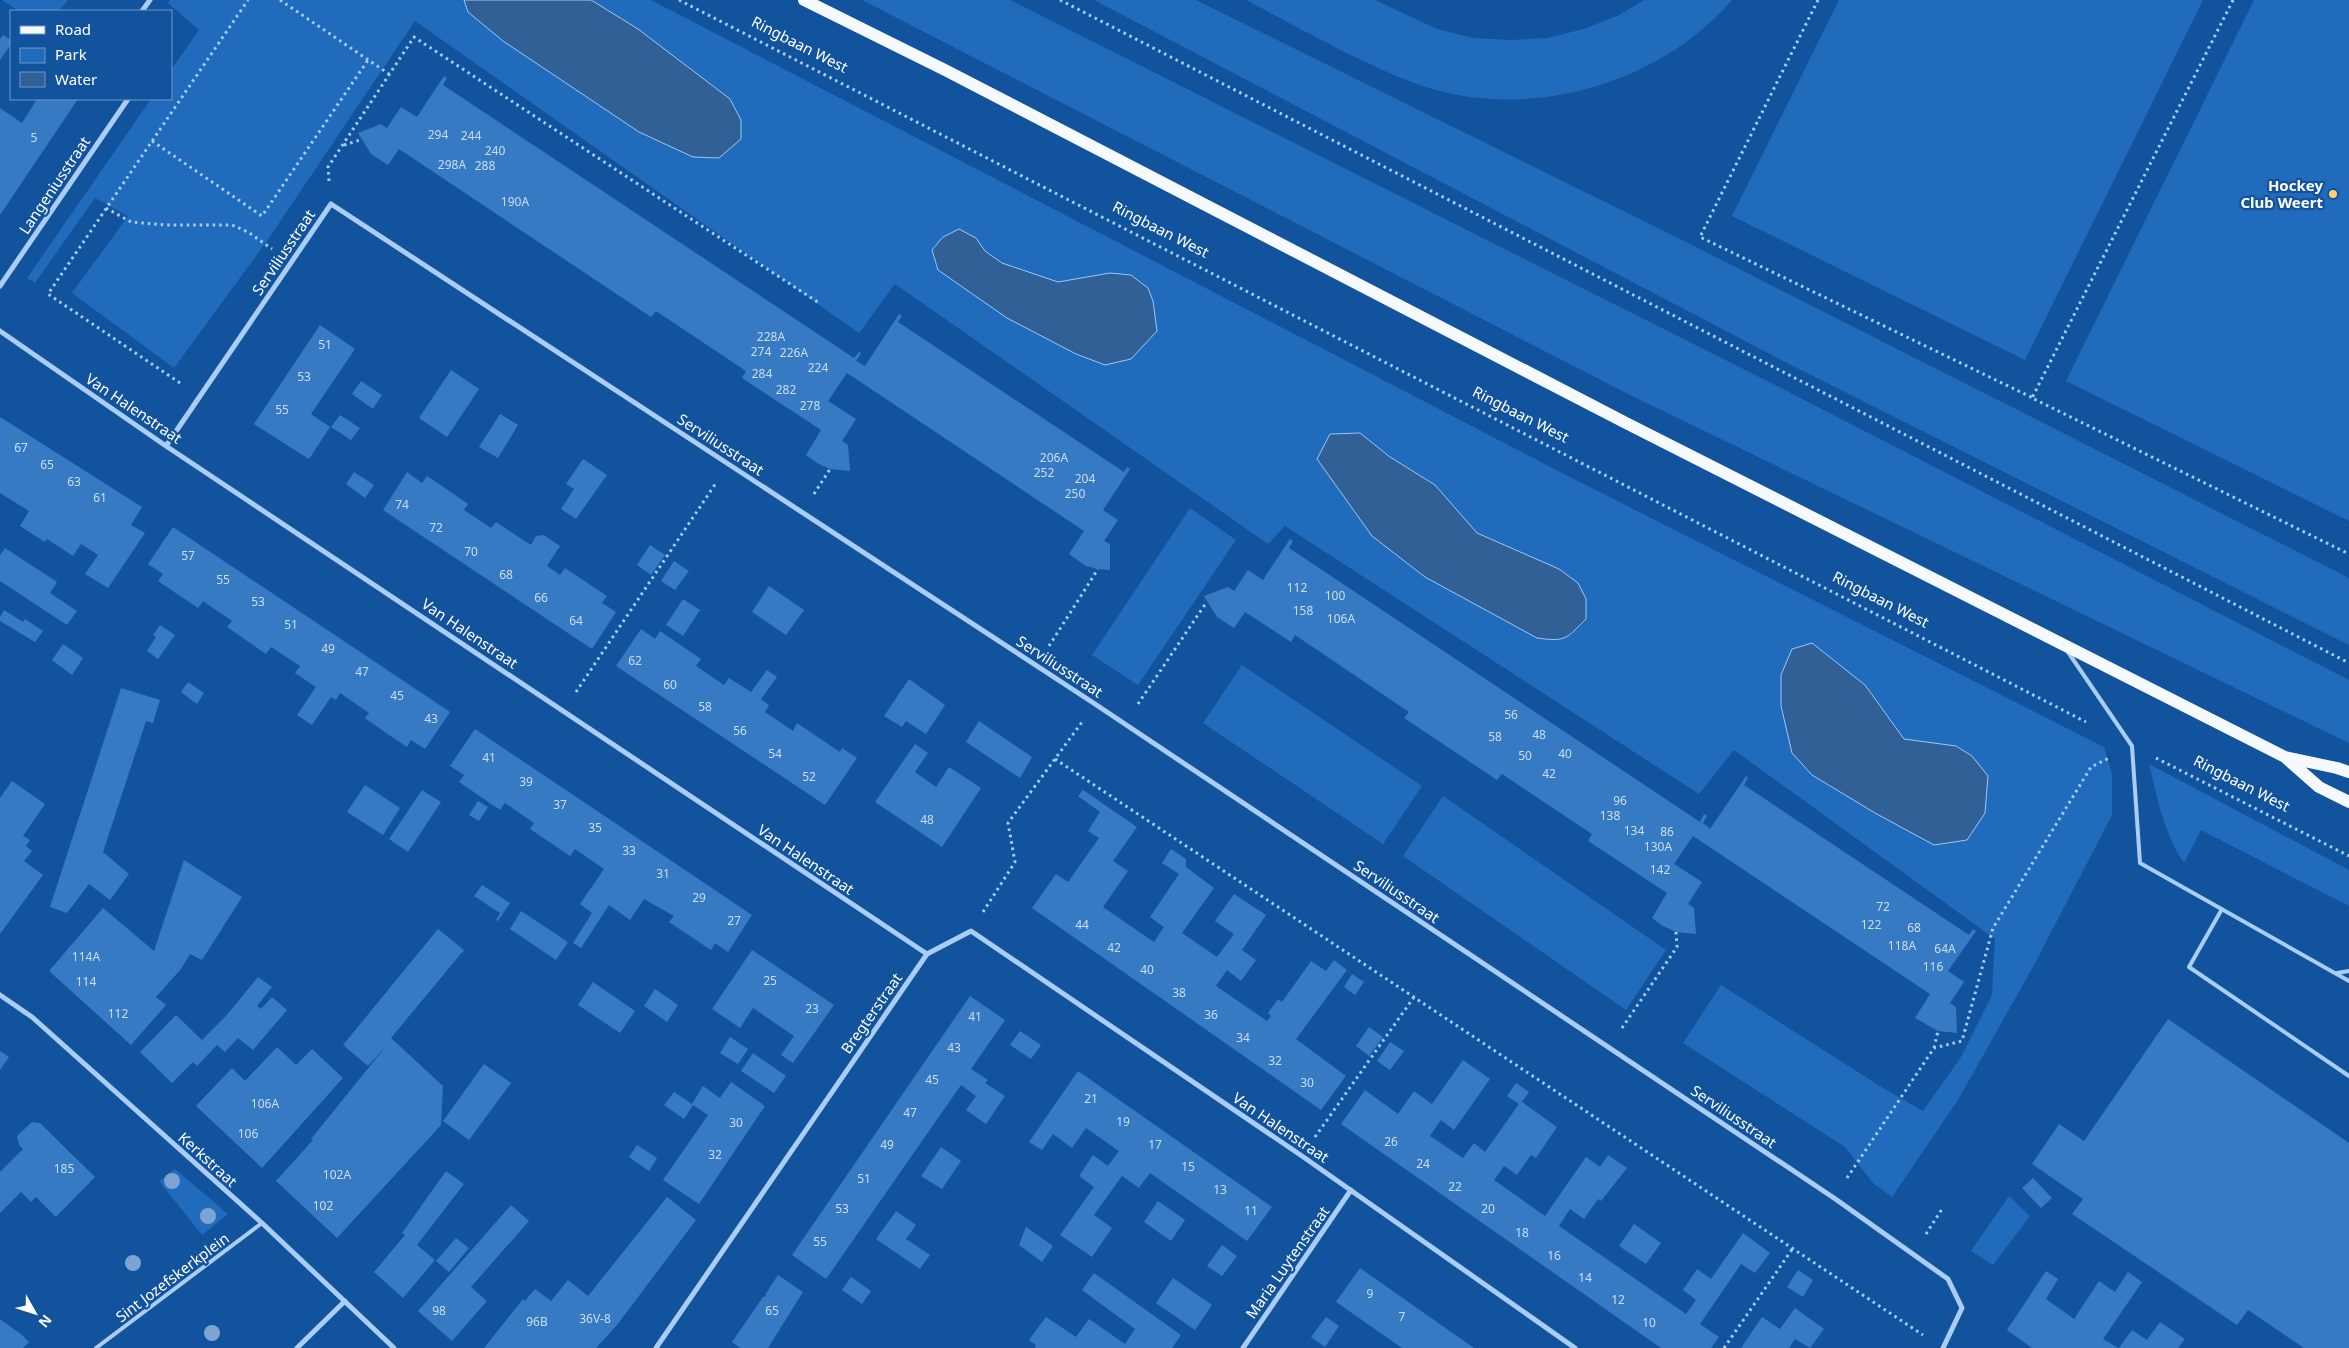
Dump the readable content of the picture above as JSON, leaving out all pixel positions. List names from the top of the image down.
{
  "streets": {
    "street": [
      "Langeniusstraat",
      "Serviliusstraat",
      "Van Halenstraat",
      "Bregterstraat",
      "Kerkstraat",
      "Maria Luytenstraat"
    ],
    "lane": ["Sint Jozefskerkplein"],
    "path": ["Ringbaan West"]
  },
  "crossings": [
    ["Serviliusstraat", "Van Halenstraat"],
    ["Van Halenstraat", "Bregterstraat"],
    ["Van Halenstraat", "Maria Luytenstraat"],
    ["Kerkstraat", "Sint Jozefskerkplein"]
  ],
  "places": ["Hockey Club Weert"],
  "house_numbers": [
    "294",
    "244",
    "5",
    "240",
    "298A",
    "288",
    "190A",
    "228A",
    "51",
    "274",
    "226A",
    "224",
    "284",
    "53",
    "282",
    "278",
    "55",
    "67",
    "206A",
    "65",
    "252",
    "204",
    "63",
    "250",
    "61",
    "74",
    "72",
    "70",
    "57",
    "68",
    "55",
    "112",
    "100",
    "66",
    "53",
    "158",
    "106A",
    "64",
    "51",
    "49",
    "62",
    "47",
    "60",
    "45",
    "58",
    "56",
    "43",
    "56",
    "48",
    "58",
    "54",
    "40",
    "50",
    "41",
    "42",
    "52",
    "39",
    "96",
    "37",
    "138",
    "48",
    "35",
    "134",
    "86",
    "130A",
    "33",
    "142",
    "31",
    "29",
    "72",
    "27",
    "44",
    "122",
    "68",
    "118A",
    "42",
    "64A",
    "114A",
    "116",
    "40",
    "25",
    "114",
    "38",
    "23",
    "112",
    "36",
    "41",
    "34",
    "43",
    "32",
    "45",
    "30",
    "21",
    "106A",
    "47",
    "19",
    "30",
    "106",
    "26",
    "49",
    "17",
    "32",
    "24",
    "15",
    "185",
    "102A",
    "51",
    "22",
    "13",
    "102",
    "53",
    "20",
    "11",
    "18",
    "55",
    "16",
    "14",
    "9",
    "12",
    "98",
    "65",
    "7",
    "36V-8",
    "96B",
    "10"
  ],
  "legend": ["Road", "Park", "Water"],
  "north": "bottom right"
}
